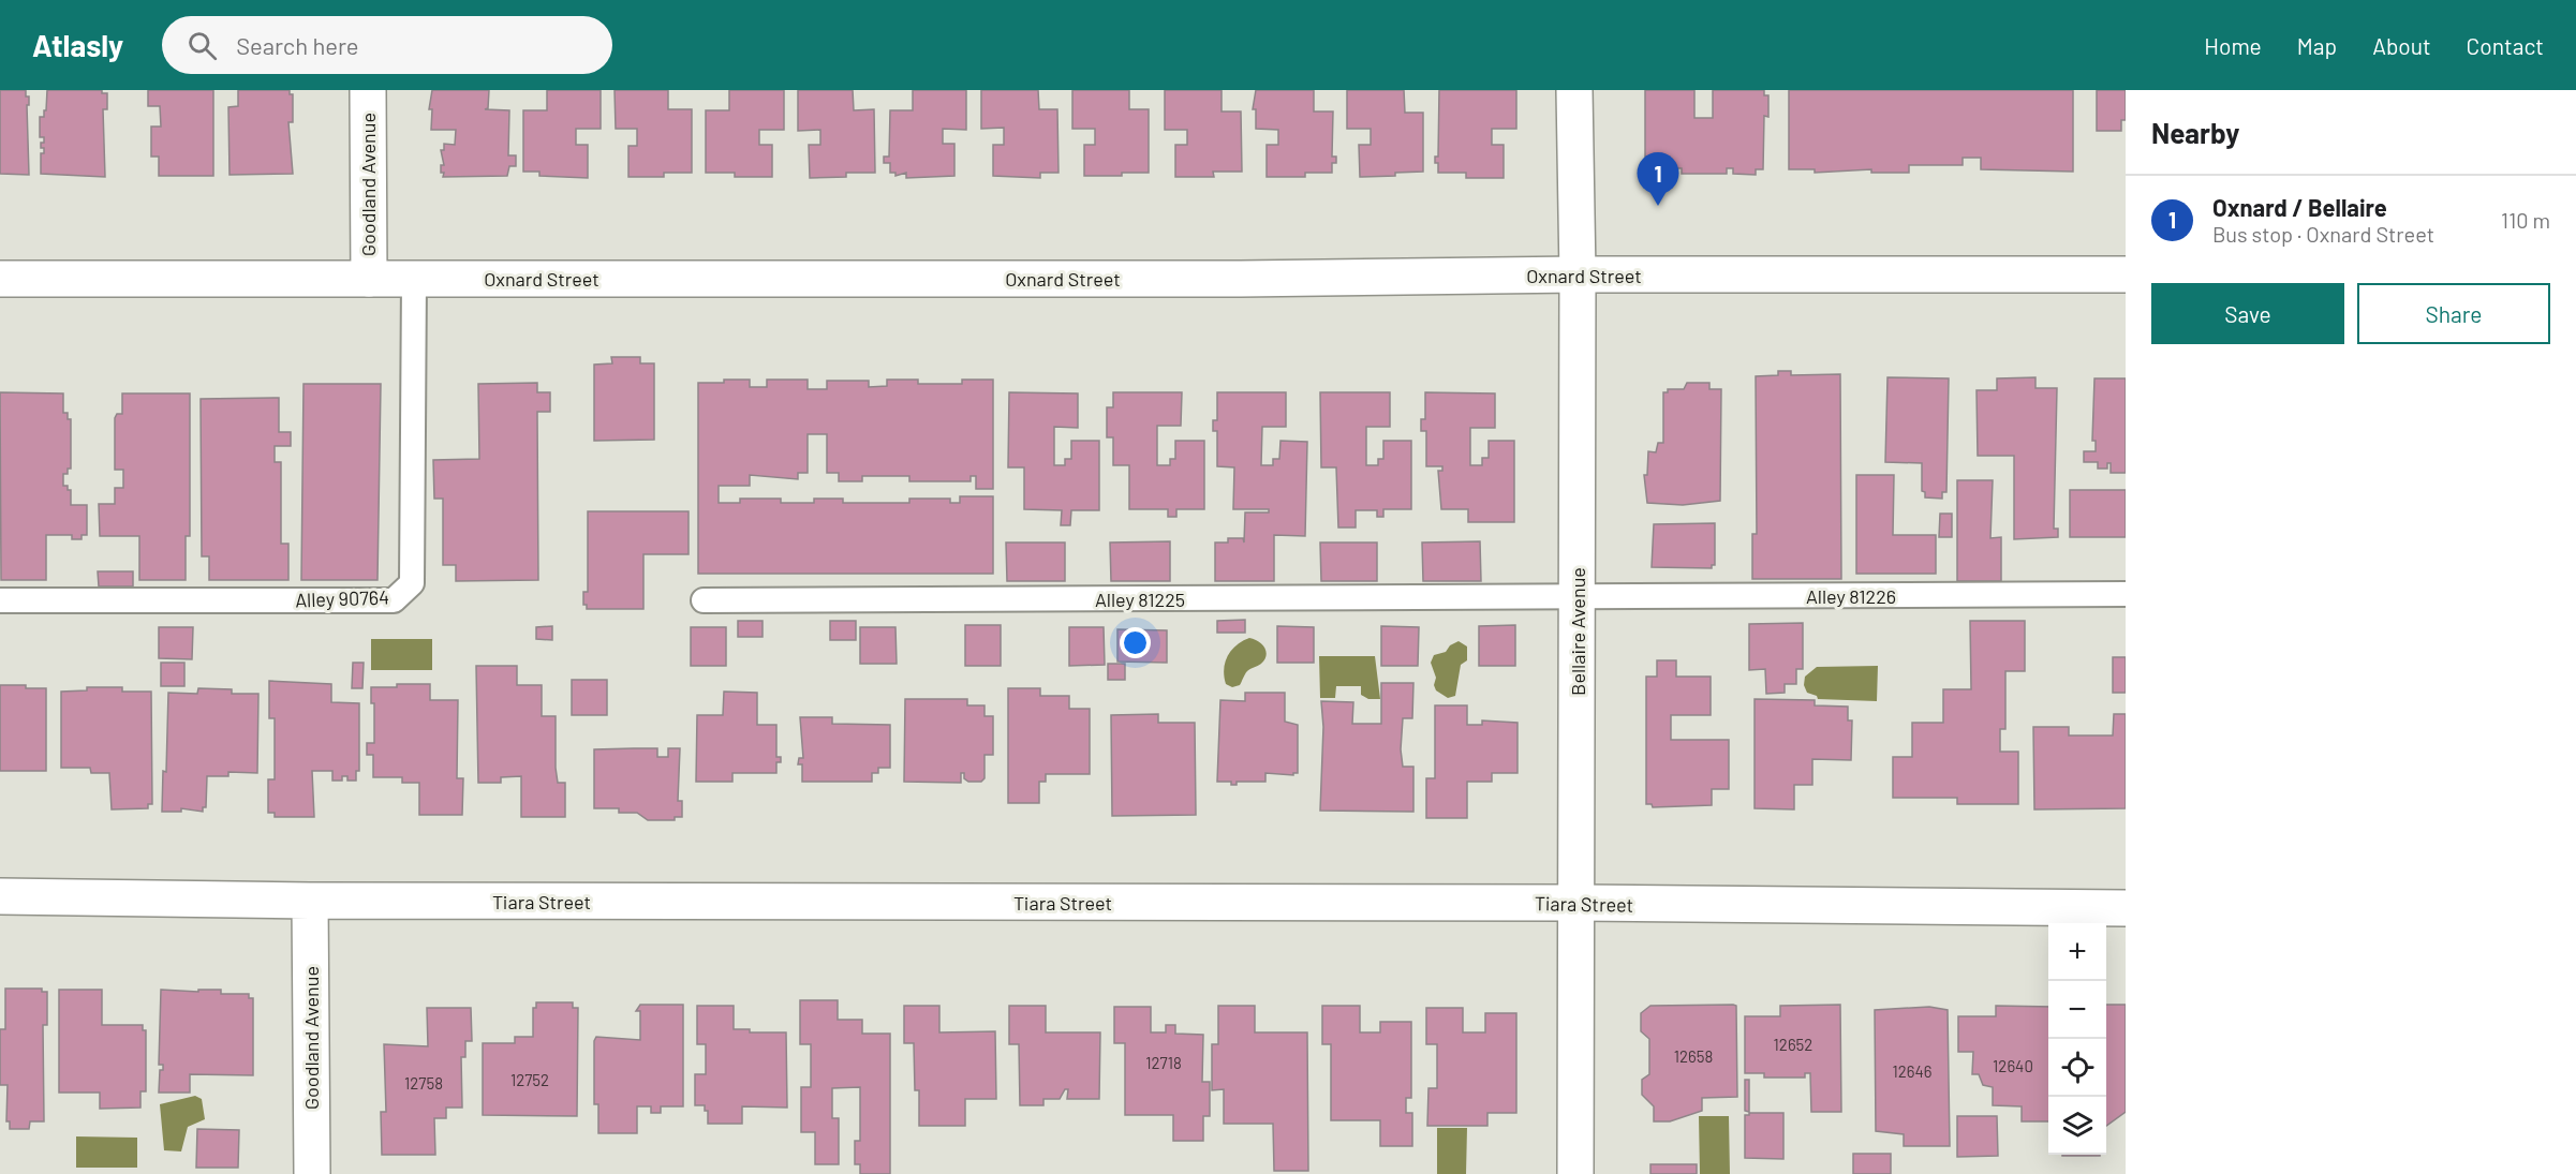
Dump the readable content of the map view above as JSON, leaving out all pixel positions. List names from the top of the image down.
{
  "streets": {
    "street": [
      "Goodland Avenue",
      "Oxnard Street",
      "Bellaire Avenue",
      "Tiara Street"
    ],
    "lane": ["Alley 81226", "Alley 90764", "Alley 81225"]
  },
  "crossings": [
    ["Goodland Avenue", "Oxnard Street"],
    ["Goodland Avenue", "Tiara Street"],
    ["Oxnard Street", "Alley 90764"],
    ["Oxnard Street", "Bellaire Avenue"],
    ["Alley 81226", "Alley 81225"],
    ["Alley 81226", "Bellaire Avenue"],
    ["Alley 81225", "Bellaire Avenue"],
    ["Bellaire Avenue", "Tiara Street"]
  ],
  "house_numbers": [
    "12652",
    "12658",
    "12718",
    "12640",
    "12646",
    "12752",
    "12758"
  ],
  "page": {
    "header": "Atlasly",
    "search": "Search here",
    "nav": [
      "Home",
      "Map",
      "About",
      "Contact"
    ],
    "heading": "Nearby",
    "pins": "1",
    "list": [
      {
        "mark": "1",
        "name": "Oxnard / Bellaire",
        "note": "Bus stop · Oxnard Street",
        "value": "110 m"
      }
    ],
    "buttons": ["Save", "Share"],
    "map_buttons": ["+", "−"]
  }
}
